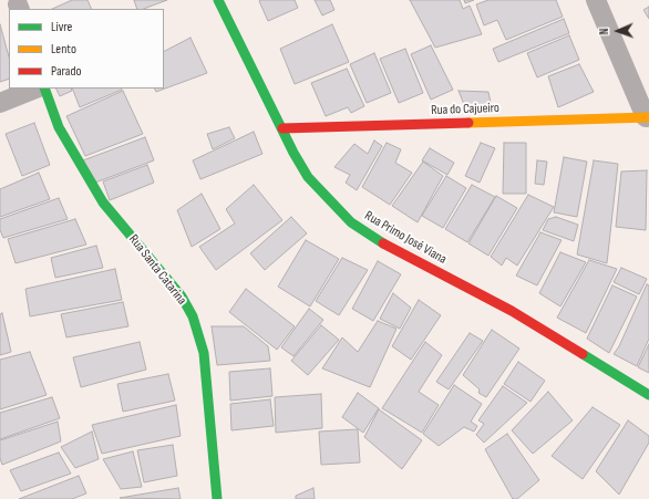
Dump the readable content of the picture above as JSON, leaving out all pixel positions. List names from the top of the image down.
{
  "streets": {
    "street": ["Rua do Cajueiro", "Rua Primo José Viana", "Rua Santa Catarina"]
  },
  "crossings": [
    ["Rua do Cajueiro", "Rua Primo José Viana"]
  ],
  "legend": ["Livre", "Lento", "Parado"],
  "north": "left"
}
